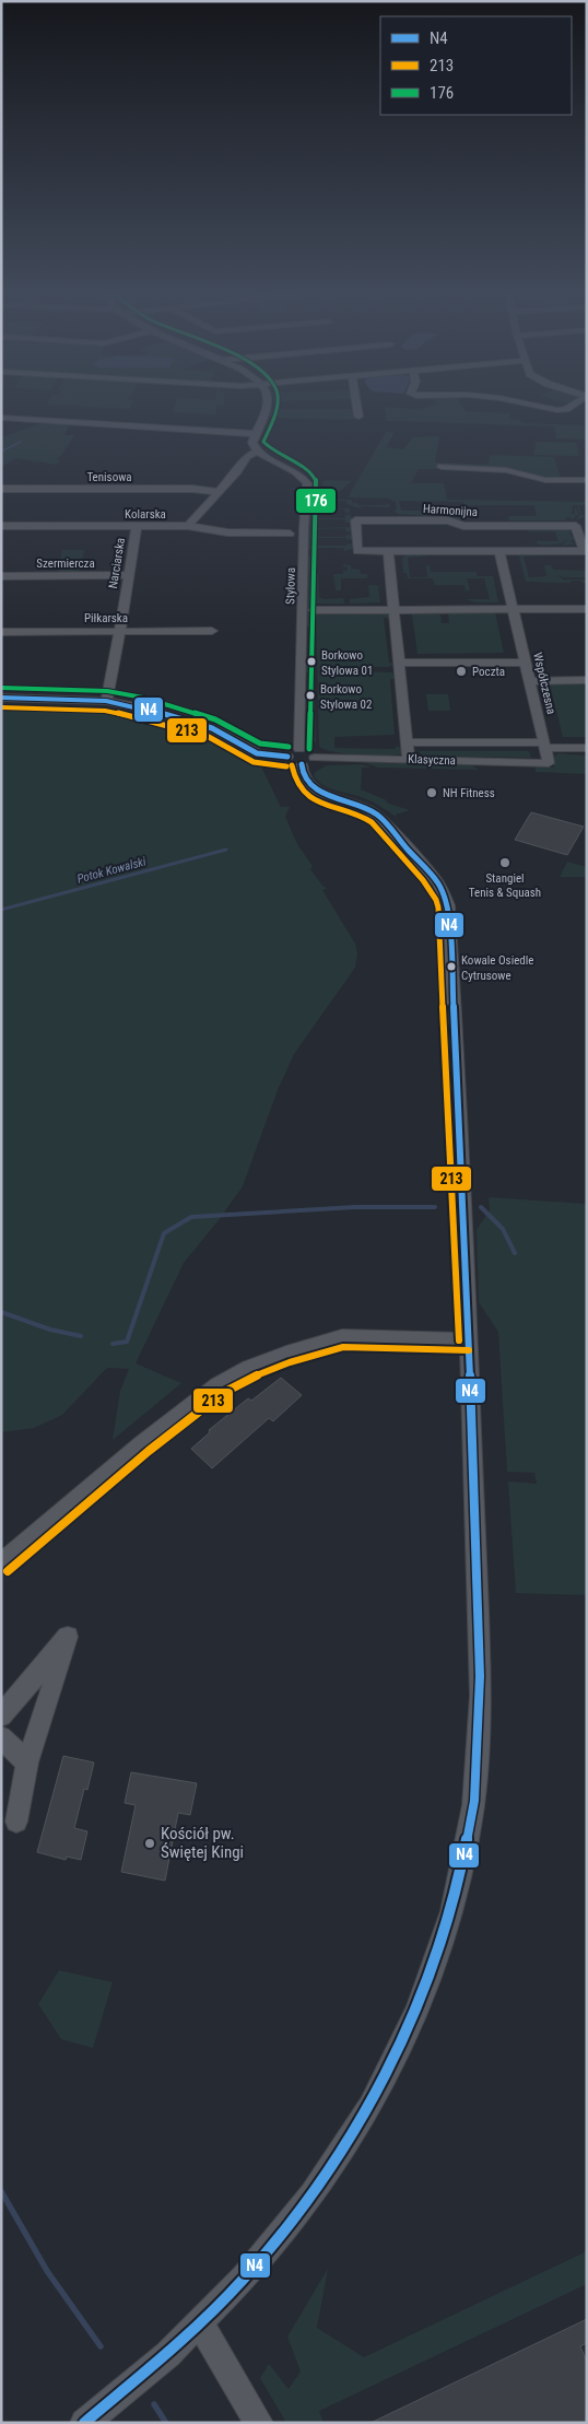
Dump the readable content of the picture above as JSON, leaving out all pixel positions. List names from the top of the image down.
{
  "streets": {
    "street": [
      "Tenisowa",
      "Harmonijna",
      "Kolarska",
      "Szermiercza",
      "Narciarska",
      "Stylowa",
      "Piłkarska",
      "Współczesna",
      "Klasyczna"
    ]
  },
  "crossings": [
    ["Kolarska", "Narciarska"],
    ["Szermiercza", "Narciarska"],
    ["Narciarska", "Piłkarska"],
    ["Stylowa", "Klasyczna"],
    ["Współczesna", "Klasyczna"]
  ],
  "water": ["Potok Kowalski"],
  "places": [
    "Borkowo Stylowa 01",
    "Poczta",
    "Borkowo Stylowa 02",
    "NH Fitness",
    "Stangiel Tenis & Squash",
    "Kowale Osiedle Cytrusowe",
    "Kościół pw. Świętej Kingi"
  ],
  "lines": ["transit line 176", "transit line N4", "transit line 213"],
  "legend": ["N4", "213", "176"]
}
